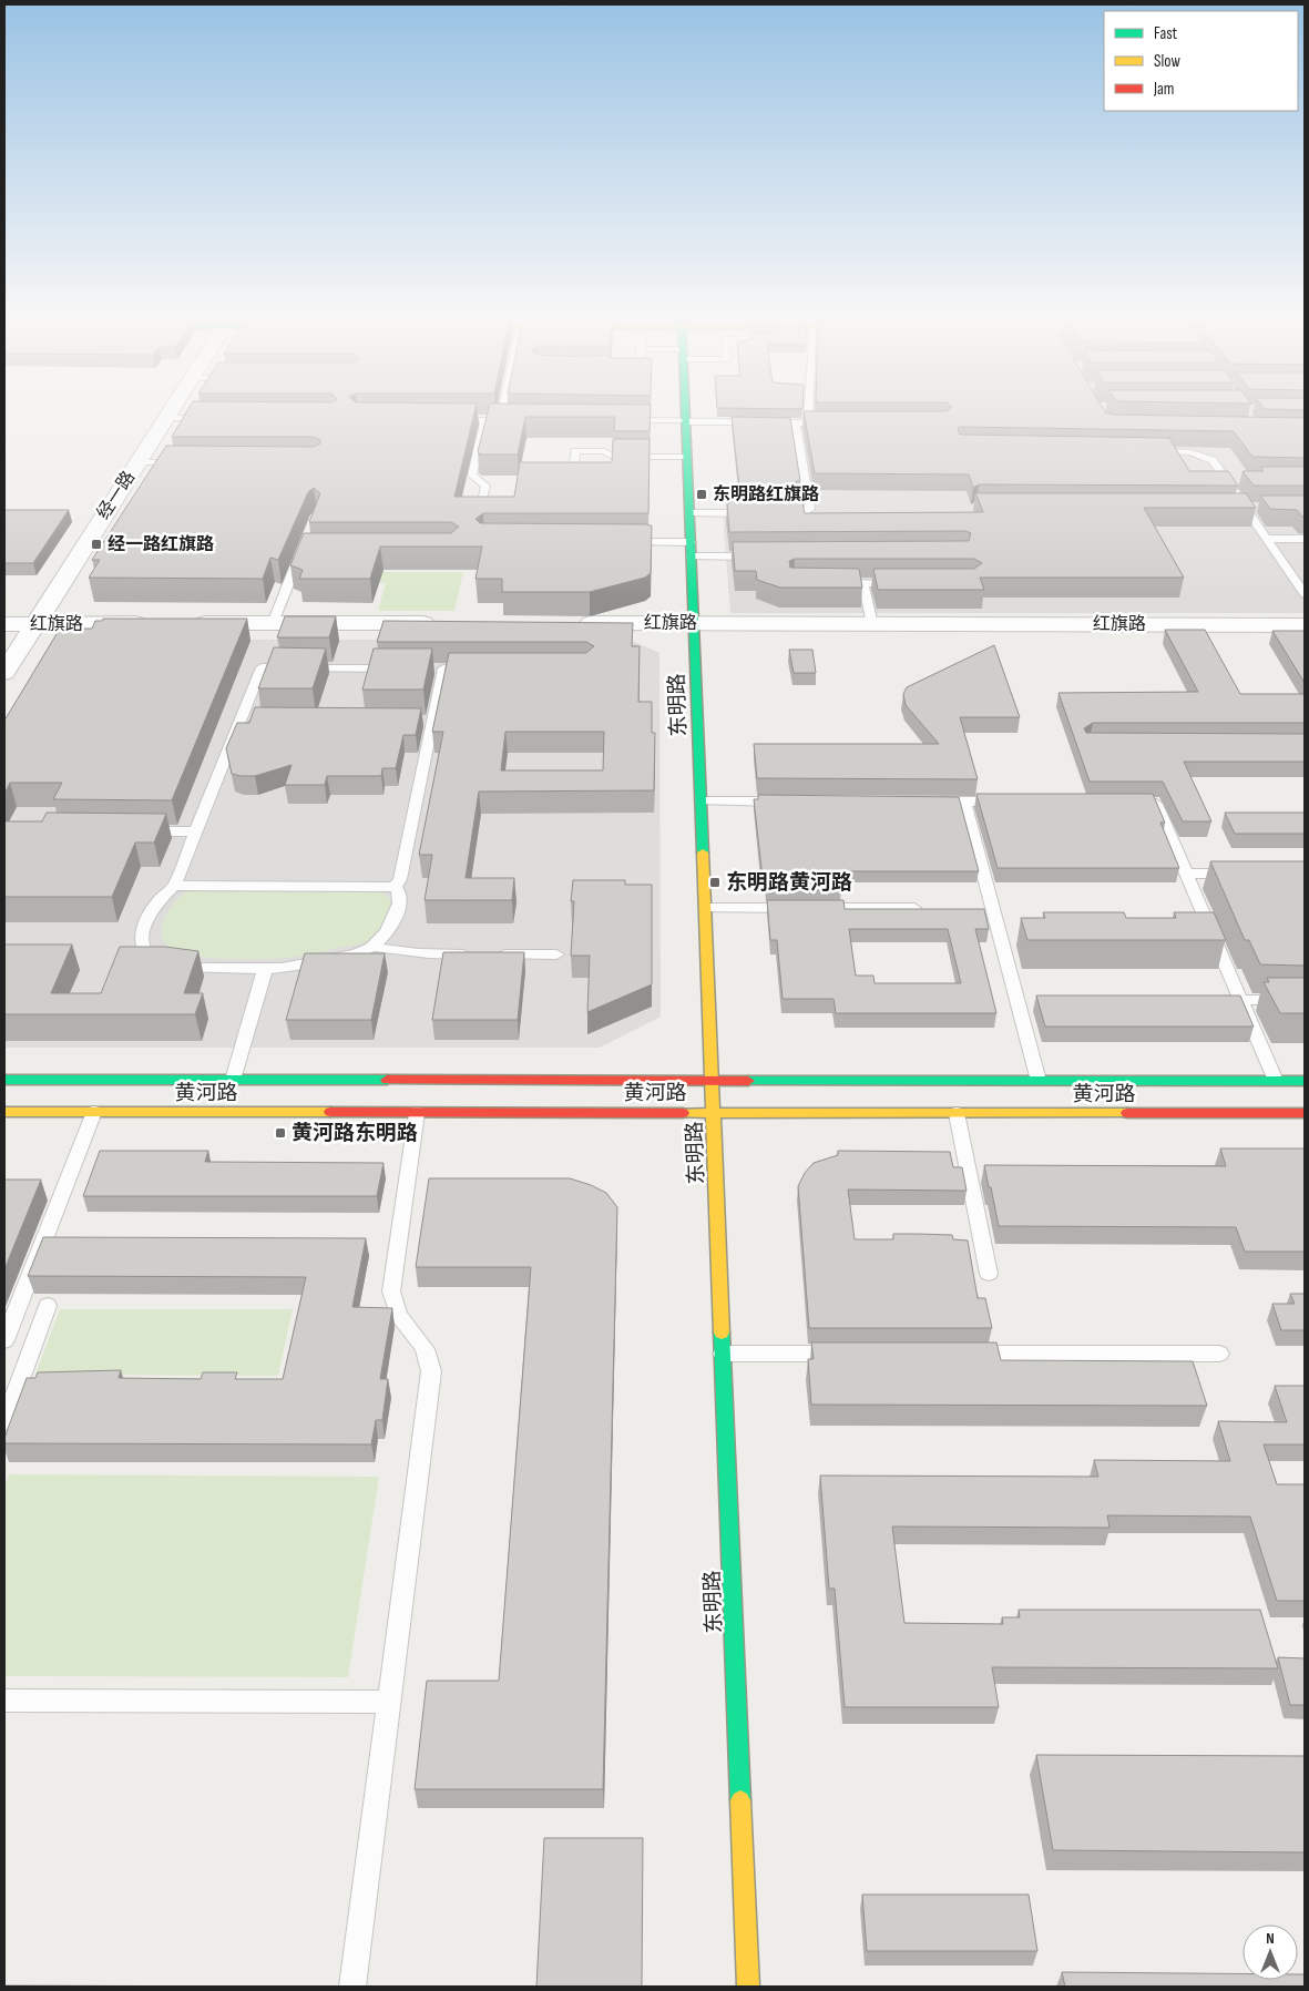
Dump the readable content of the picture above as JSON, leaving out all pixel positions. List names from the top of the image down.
{
  "streets": {
    "street": [
      "经一路",
      "红旗路",
      "东明路",
      "黄河路"
    ]
  },
  "crossings": [
    ["经一路", "红旗路"],
    ["红旗路", "东明路"],
    ["东明路", "黄河路"]
  ],
  "places": {
    "transit": [
      "东明路红旗路",
      "经一路红旗路",
      "东明路黄河路",
      "黄河路东明路"
    ]
  },
  "legend": ["Fast", "Slow", "Jam"],
  "north": "top"
}
